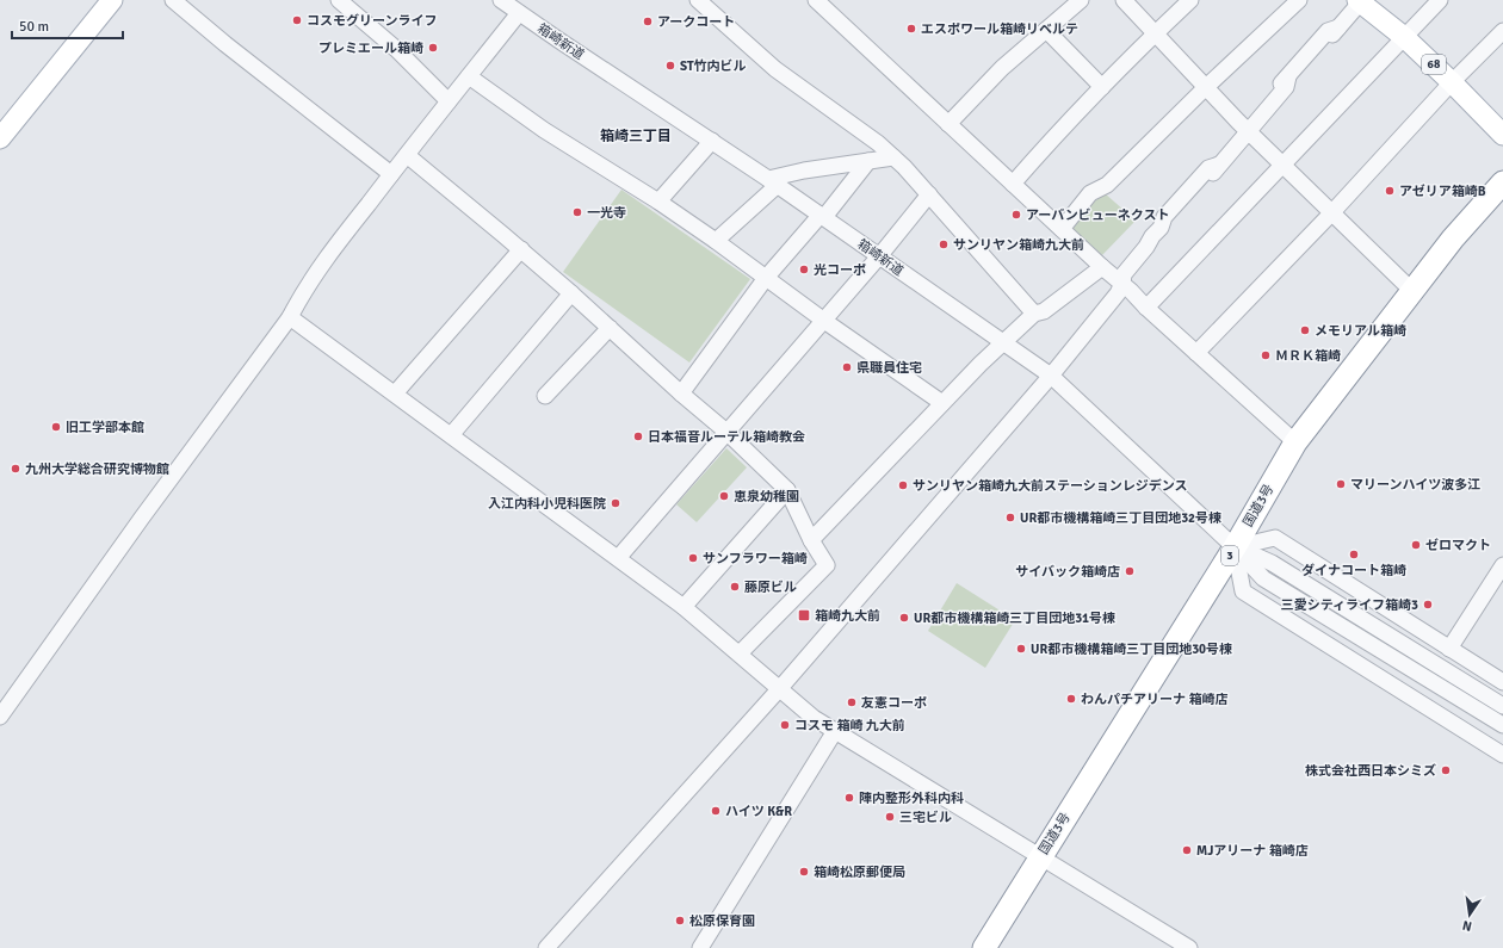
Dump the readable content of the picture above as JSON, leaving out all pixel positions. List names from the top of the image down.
{
  "streets": {
    "highway": ["国道3号", "3"],
    "main road": ["68"],
    "street": ["箱崎新道"]
  },
  "crossings": [
    ["箱崎新道", "国道3号"]
  ],
  "districts": ["箱崎三丁目"],
  "places": {
    "other": [
      "コスモグリーンライフ",
      "アークコート",
      "エスポワール箱崎リベルテ",
      "プレミエール箱崎",
      "ST竹内ビル",
      "アゼリア箱崎B",
      "一光寺",
      "アーバンビューネクスト",
      "サンリヤン箱崎九大前",
      "光コーポ",
      "メモリアル箱崎",
      "ＭＲＫ箱崎",
      "県職員住宅",
      "旧工学部本館",
      "日本福音ルーテル箱崎教会",
      "九州大学総合研究博物館",
      "マリーンハイツ波多江",
      "サンリヤン箱崎九大前ステーションレジデンス",
      "恵泉幼稚園",
      "入江内科小児科医院",
      "UR都市機構箱崎三丁目団地32号棟",
      "ゼロマクト",
      "ダイナコート箱崎",
      "サンフラワー箱崎",
      "サイバック箱崎店",
      "藤原ビル",
      "三愛シティライフ箱崎3",
      "UR都市機構箱崎三丁目団地31号棟",
      "UR都市機構箱崎三丁目団地30号棟",
      "わんパチアリーナ 箱崎店",
      "友憲コーポ",
      "コスモ 箱崎 九大前",
      "株式会社西日本シミズ",
      "陣内整形外科内科",
      "ハイツ K&R",
      "三宅ビル",
      "MJアリーナ 箱崎店",
      "箱崎松原郵便局",
      "松原保育園"
    ],
    "transit": ["箱崎九大前"]
  },
  "scale_bar": "50 m",
  "north": "bottom"
}
